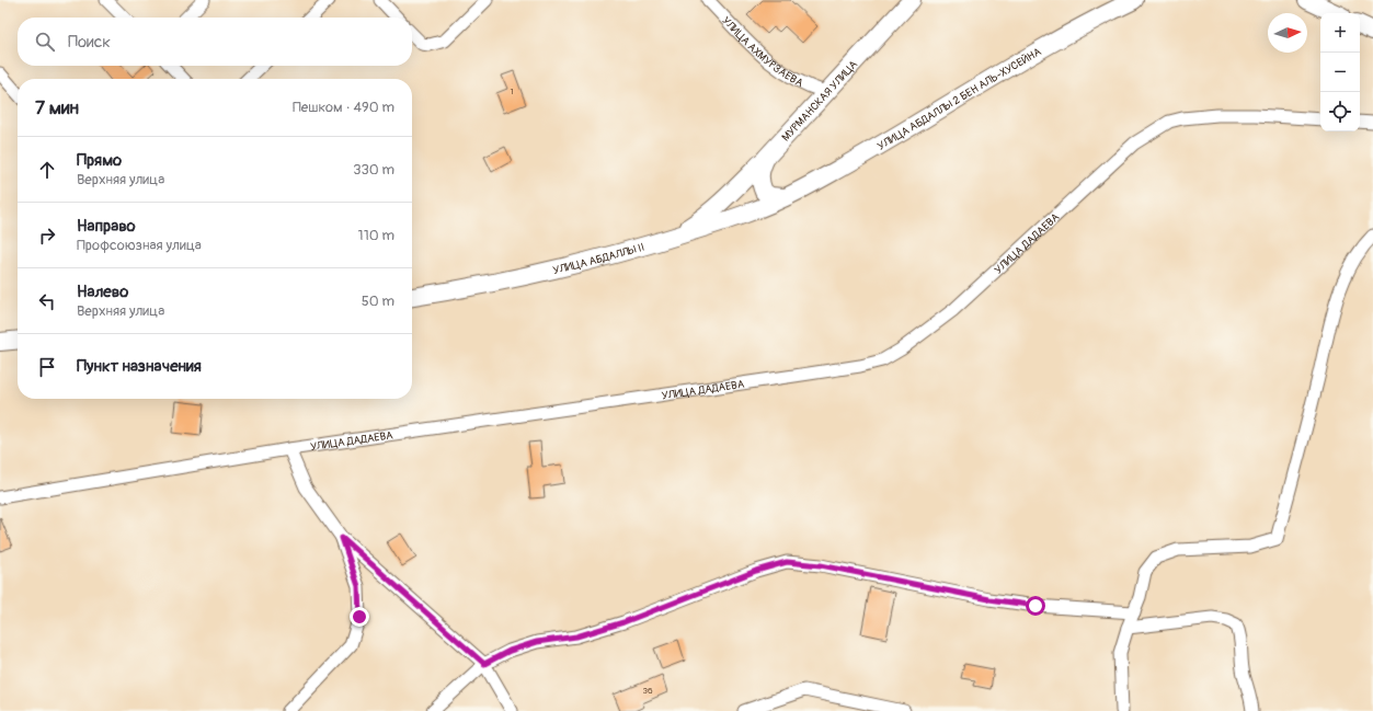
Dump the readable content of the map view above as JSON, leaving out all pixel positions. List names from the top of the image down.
{
  "streets": {
    "main road": ["УЛИЦА АБДАЛЛЫ 2 БЕН АЛЬ-ХУСЕЙНА", "МУРМАНСКАЯ УЛИЦА", "УЛИЦА АБДАЛЛЫ II"],
    "street": ["УЛИЦА АХМУРЗАЕВА", "УЛИЦА ДАДАЕВА"]
  },
  "crossings": [
    ["УЛИЦА АХМУРЗАЕВА", "МУРМАНСКАЯ УЛИЦА"],
    ["УЛИЦА АБДАЛЛЫ 2 БЕН АЛЬ-ХУСЕЙНА", "МУРМАНСКАЯ УЛИЦА"],
    ["УЛИЦА АБДАЛЛЫ 2 БЕН АЛЬ-ХУСЕЙНА", "УЛИЦА АБДАЛЛЫ II"],
    ["МУРМАНСКАЯ УЛИЦА", "УЛИЦА АБДАЛЛЫ II"]
  ],
  "house_numbers": ["1", "36"],
  "north": "right",
  "page": {
    "map_buttons": ["+", "−"],
    "search": "Поиск",
    "heading": ["7 мин", "Пешком · 490 m"],
    "list": [
      ["Прямо", "Верхняя улица", "330 m"],
      ["Направо", "Профсоюзная улица", "110 m"],
      ["Налево", "Верхняя улица", "50 m"],
      "Пункт назначения"
    ]
  }
}
